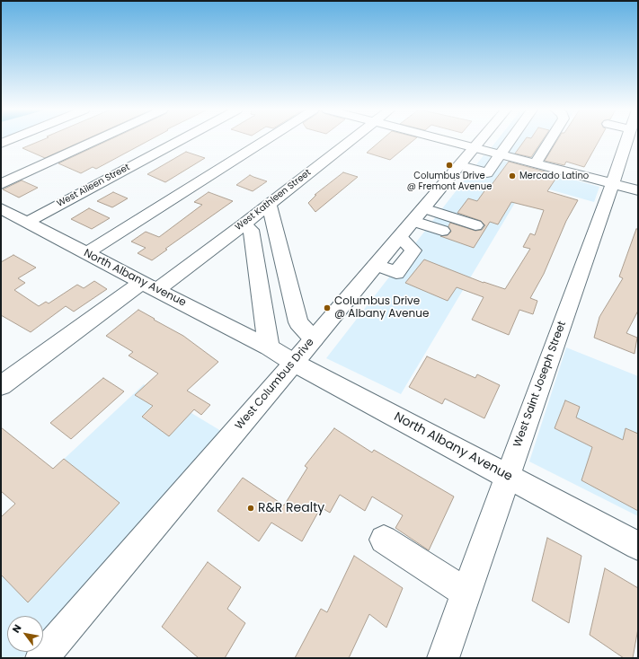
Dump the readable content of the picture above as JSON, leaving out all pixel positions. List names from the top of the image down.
{
  "streets": {
    "street": [
      "West Aileen Street",
      "West Kathleen Street",
      "North Albany Avenue",
      "West Columbus Drive",
      "West Saint Joseph Street"
    ]
  },
  "crossings": [
    ["West Aileen Street", "North Albany Avenue"],
    ["West Kathleen Street", "North Albany Avenue"],
    ["North Albany Avenue", "West Columbus Drive"],
    ["North Albany Avenue", "West Saint Joseph Street"]
  ],
  "places": [
    "Columbus Drive @ Fremont Avenue",
    "Mercado Latino",
    "Columbus Drive @ Albany Avenue",
    "R&R Realty"
  ],
  "north": "top left"
}
